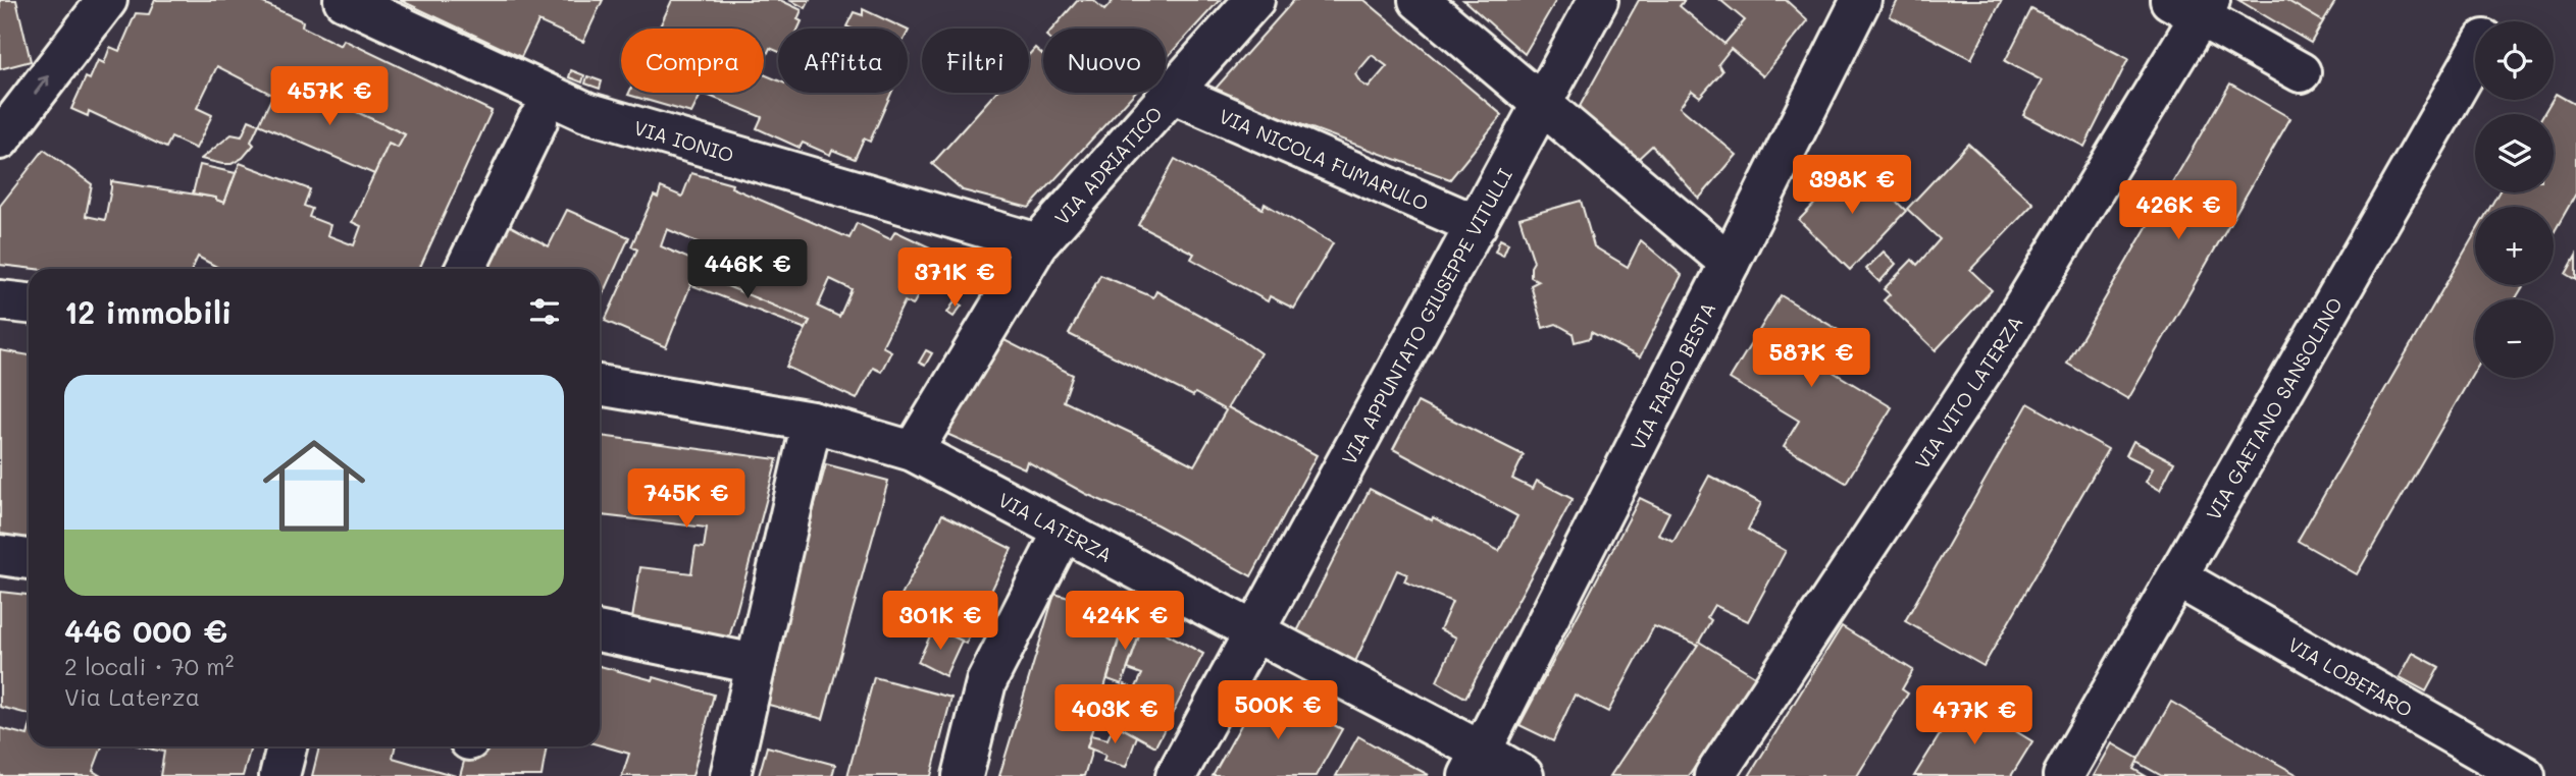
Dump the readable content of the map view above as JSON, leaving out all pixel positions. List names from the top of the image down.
{
  "streets": {
    "street": [
      "VIA IONIO",
      "VIA NICOLA FUMARULO",
      "VIA ADRIATICO",
      "VIA APPUNTATO GIUSEPPE VITULLI",
      "VIA FABIO BESTA",
      "VIA VITO LATERZA",
      "VIA GAETANO SANSOLINO",
      "VIA LATERZA",
      "VIA LOBEFARO"
    ]
  },
  "crossings": [
    ["VIA IONIO", "VIA ADRIATICO"],
    ["VIA NICOLA FUMARULO", "VIA ADRIATICO"],
    ["VIA NICOLA FUMARULO", "VIA APPUNTATO GIUSEPPE VITULLI"],
    ["VIA ADRIATICO", "VIA LATERZA"],
    ["VIA APPUNTATO GIUSEPPE VITULLI", "VIA LATERZA"],
    ["VIA FABIO BESTA", "VIA LATERZA"],
    ["VIA GAETANO SANSOLINO", "VIA LOBEFARO"]
  ],
  "page": {
    "map_buttons": ["+", "−"],
    "chip": [
      "Compra",
      "Affitta",
      "Filtri",
      "Nuovo"
    ],
    "price": [
      "457K €",
      "398K €",
      "426K €",
      "446K €",
      "371K €",
      "587K €",
      "745K €",
      "301K €",
      "424K €",
      "500K €",
      "403K €",
      "477K €"
    ],
    "heading": "12 immobili",
    "list": [
      {
        "name": "446 000 €",
        "note": "2 locali · 70 m² · Via Laterza"
      }
    ]
  }
}
